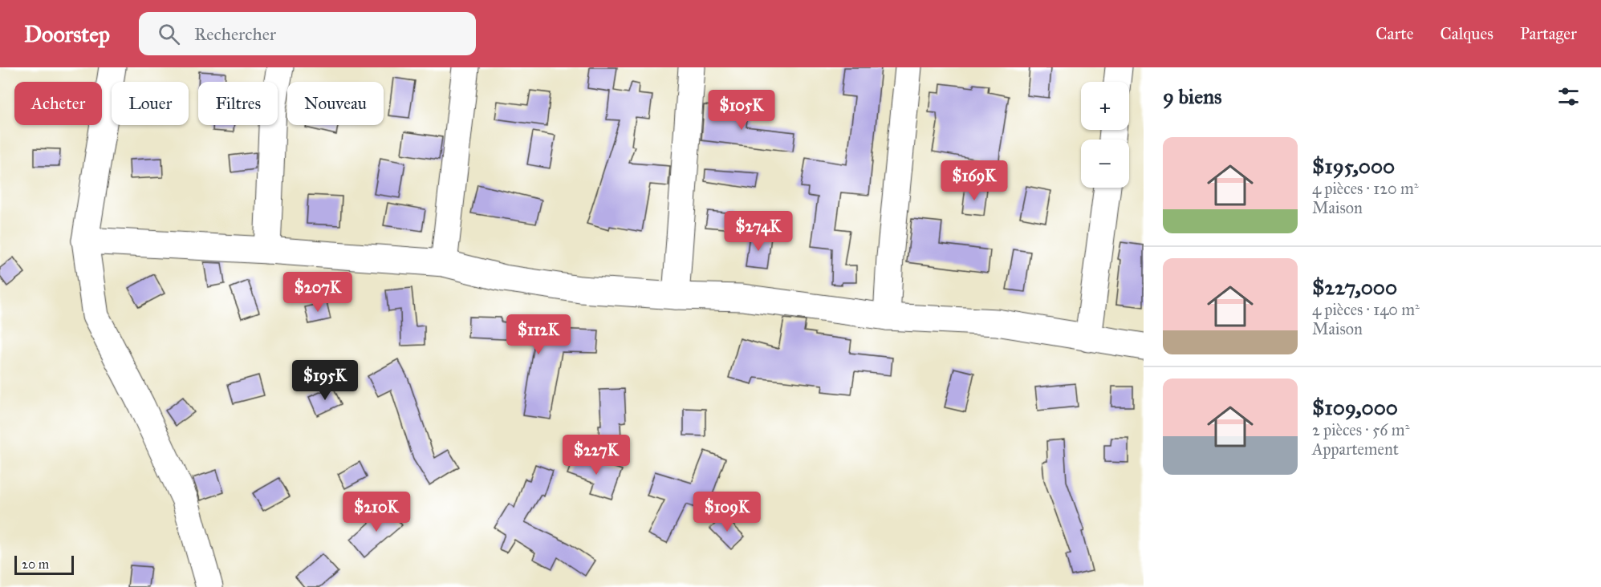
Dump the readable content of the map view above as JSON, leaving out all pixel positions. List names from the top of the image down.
{
  "scale_bar": "20 m",
  "page": {
    "header": "Doorstep",
    "search": "Rechercher",
    "nav": ["Carte", "Calques", "Partager"],
    "heading": "9 biens",
    "map_buttons": ["+", "−"],
    "chip": [
      "Acheter",
      "Louer",
      "Filtres",
      "Nouveau"
    ],
    "price": [
      "$105K",
      "$169K",
      "$274K",
      "$207K",
      "$112K",
      "$195K",
      "$227K",
      "$210K",
      "$109K"
    ],
    "list": [
      {
        "name": "$195,000",
        "note": "4 pièces · 120 m² · Maison"
      },
      {
        "name": "$227,000",
        "note": "4 pièces · 140 m² · Maison"
      },
      {
        "name": "$109,000",
        "note": "2 pièces · 56 m² · Appartement"
      }
    ],
    "scale": "20 m"
  }
}
